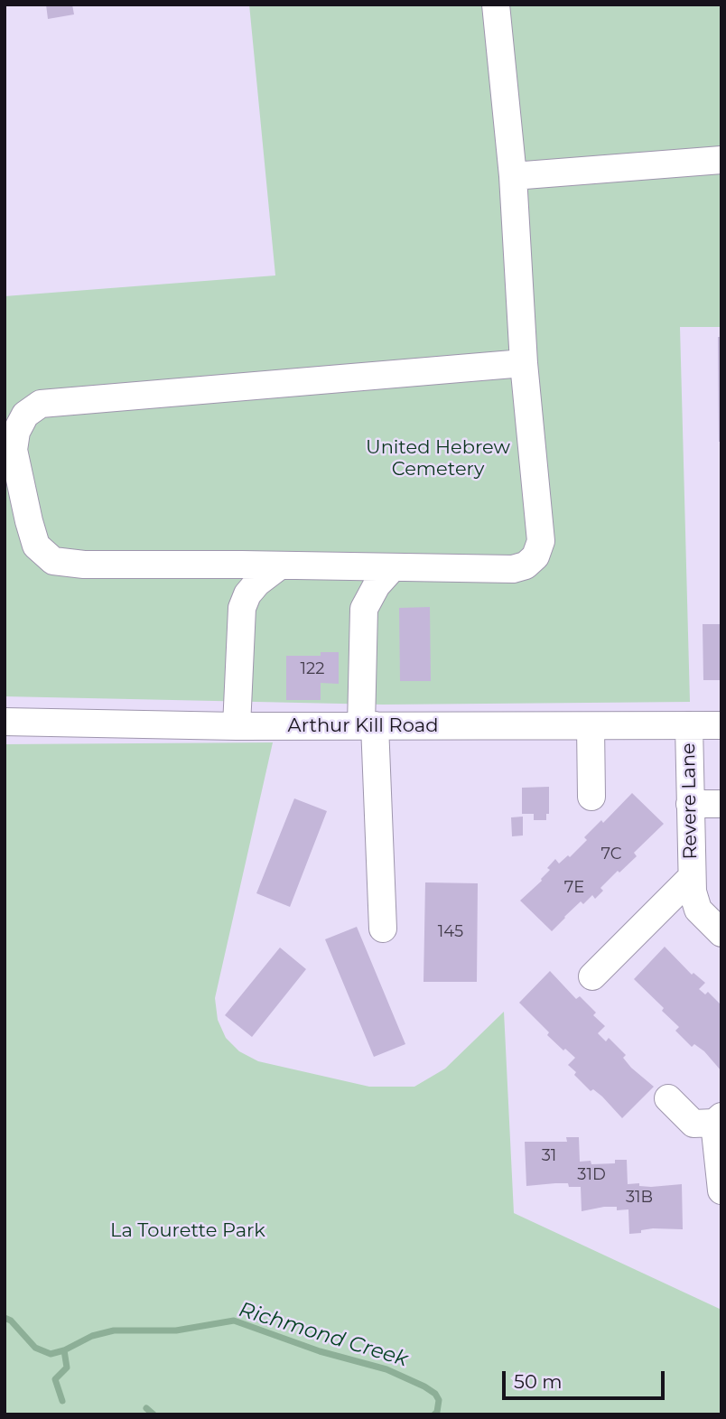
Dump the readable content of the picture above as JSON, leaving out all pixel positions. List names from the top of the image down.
{
  "streets": {
    "street": ["Arthur Kill Road", "Revere Lane"]
  },
  "crossings": [
    ["Arthur Kill Road", "Revere Lane"]
  ],
  "water": ["Richmond Creek"],
  "parks": ["United Hebrew Cemetery", "La Tourette Park"],
  "house_numbers": [
    "122",
    "7C",
    "7E",
    "145",
    "31",
    "31D",
    "31B"
  ],
  "scale_bar": "50 m"
}
